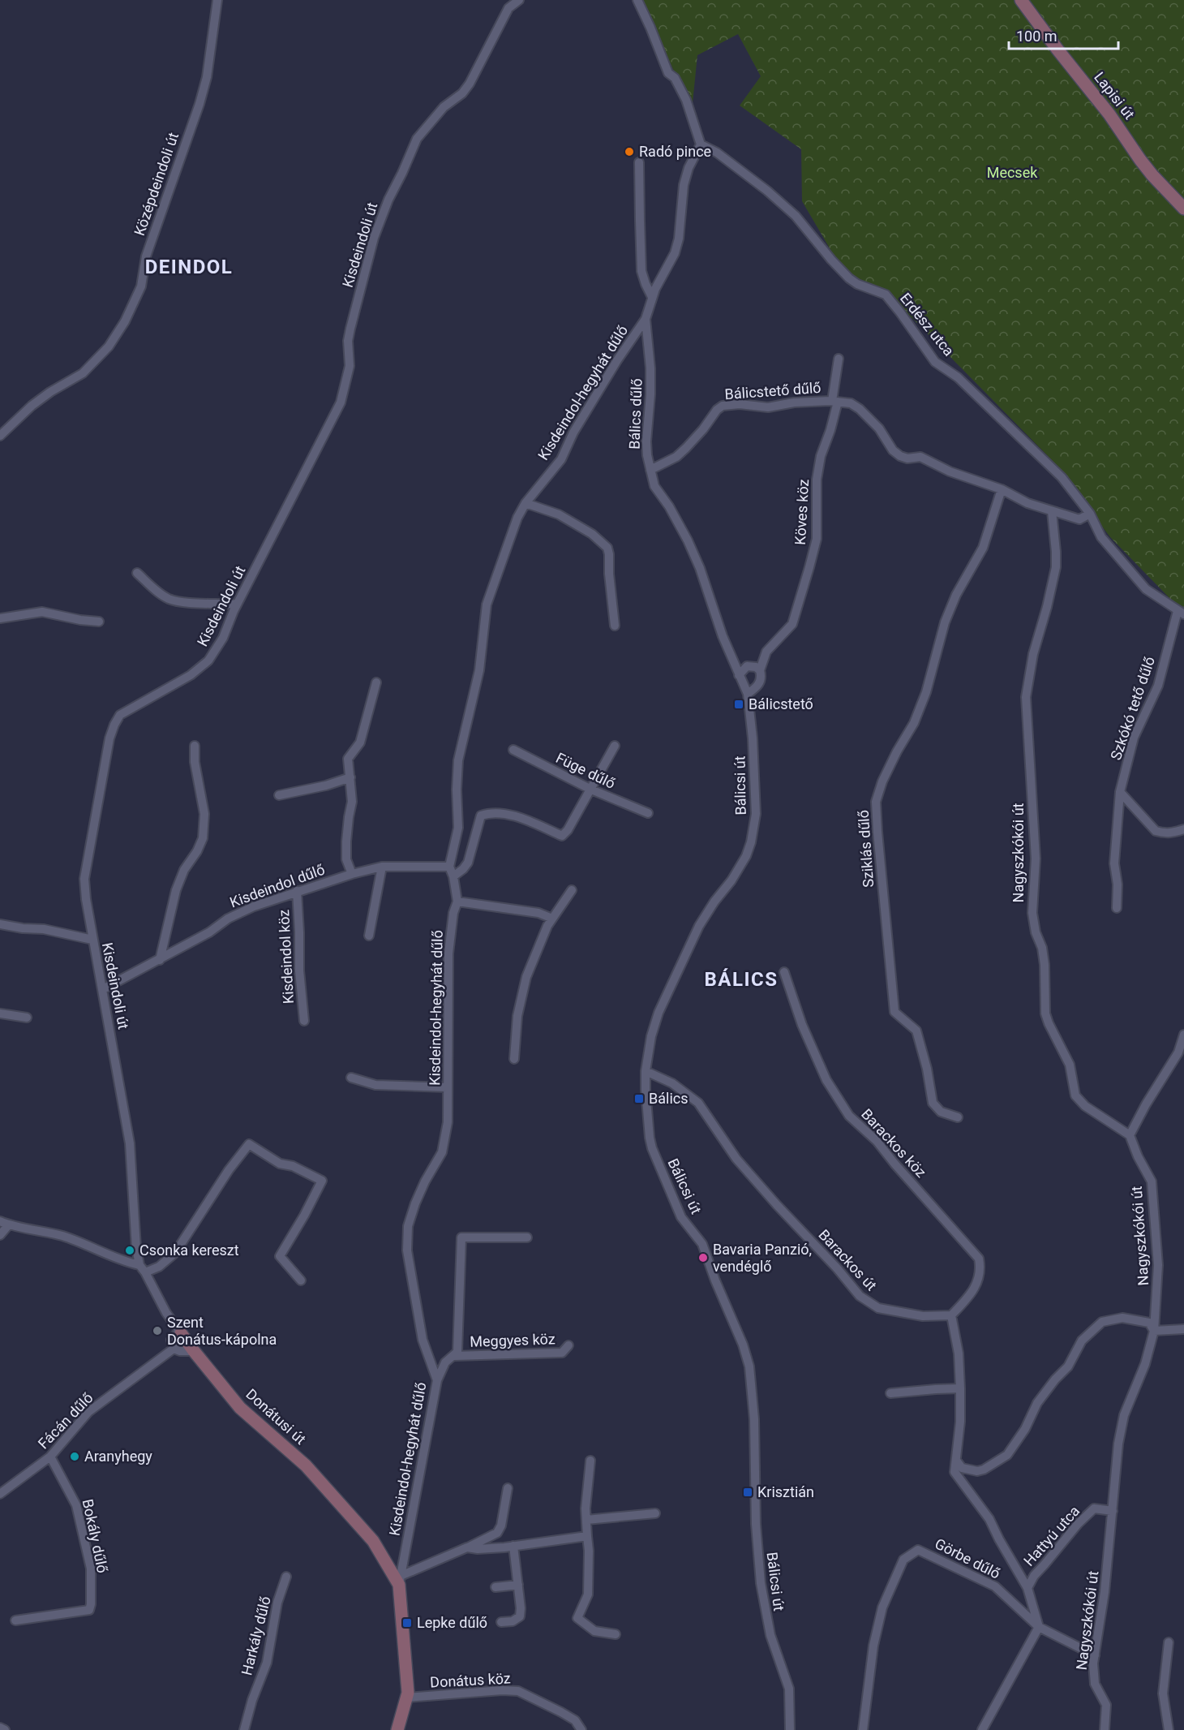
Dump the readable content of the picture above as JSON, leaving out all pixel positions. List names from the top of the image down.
{
  "streets": {
    "street": [
      "Lapisi út",
      "Középdeindoli út",
      "Kisdeindoli út",
      "Erdész utca",
      "Bálicstető dűlő",
      "Kisdeindol-hegyhát dűlő",
      "Bálics dűlő",
      "Köves köz",
      "Szkókó tető dűlő",
      "Füge dűlő",
      "Bálicsi út",
      "Sziklás dűlő",
      "Nagyszkókói út",
      "Kisdeindol dűlő",
      "Kisdeindol köz",
      "Barackos köz",
      "Barackos út",
      "Meggyes köz",
      "Donátusi út",
      "Fácán dűlő",
      "Bokály dűlő",
      "Hattyú utca",
      "Görbe dűlő",
      "Harkály dűlő",
      "Donátus köz"
    ]
  },
  "crossings": [
    ["Kisdeindoli út", "Kisdeindol dűlő"],
    ["Kisdeindoli út", "Donátusi út"],
    ["Erdész utca", "Bálicstető dűlő"],
    ["Erdész utca", "Bálics dűlő"],
    ["Erdész utca", "Szkókó tető dűlő"],
    ["Bálicstető dűlő", "Bálics dűlő"],
    ["Bálicstető dűlő", "Köves köz"],
    ["Bálicstető dűlő", "Sziklás dűlő"],
    ["Bálicstető dűlő", "Nagyszkókói út"],
    ["Kisdeindol-hegyhát dűlő", "Bálics dűlő"],
    ["Kisdeindol-hegyhát dűlő", "Kisdeindol dűlő"],
    ["Kisdeindol-hegyhát dűlő", "Donátusi út"],
    ["Bálics dűlő", "Bálicsi út"],
    ["Bálicsi út", "Barackos út"],
    ["Nagyszkókói út", "Hattyú utca"],
    ["Kisdeindol dűlő", "Kisdeindol köz"],
    ["Barackos köz", "Barackos út"],
    ["Donátusi út", "Fácán dűlő"],
    ["Donátusi út", "Donátus köz"],
    ["Fácán dűlő", "Bokály dűlő"],
    ["Hattyú utca", "Görbe dűlő"]
  ],
  "districts": ["DEINDOL", "BÁLICS"],
  "parks": ["Mecsek"],
  "places": {
    "other": [
      "Radó pince",
      "Csonka kereszt",
      "Bavaria Panzió, vendéglő",
      "Szent Donátus-kápolna",
      "Aranyhegy"
    ],
    "transit": [
      "Bálicstető",
      "Bálics",
      "Krisztián",
      "Lepke dűlő"
    ]
  },
  "scale_bar": "100 m"
}
